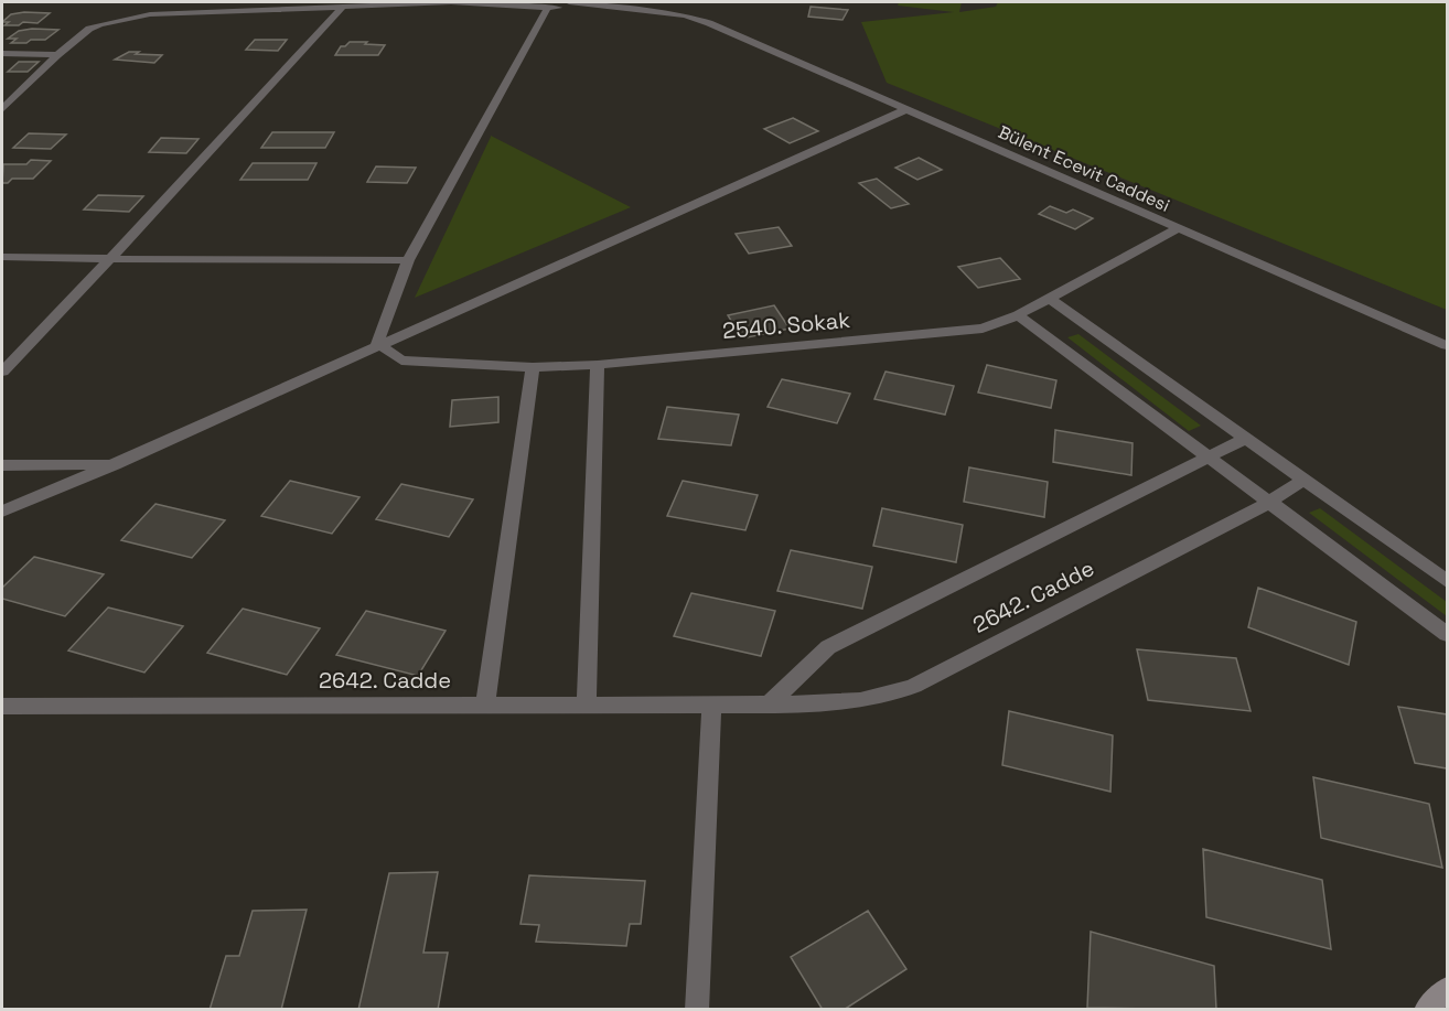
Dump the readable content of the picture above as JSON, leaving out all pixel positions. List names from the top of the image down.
{
  "streets": {
    "street": ["Bülent Ecevit Caddesi", "2540. Sokak", "2642. Cadde"]
  },
  "crossings": [
    ["Bülent Ecevit Caddesi", "2540. Sokak"]
  ]
}
